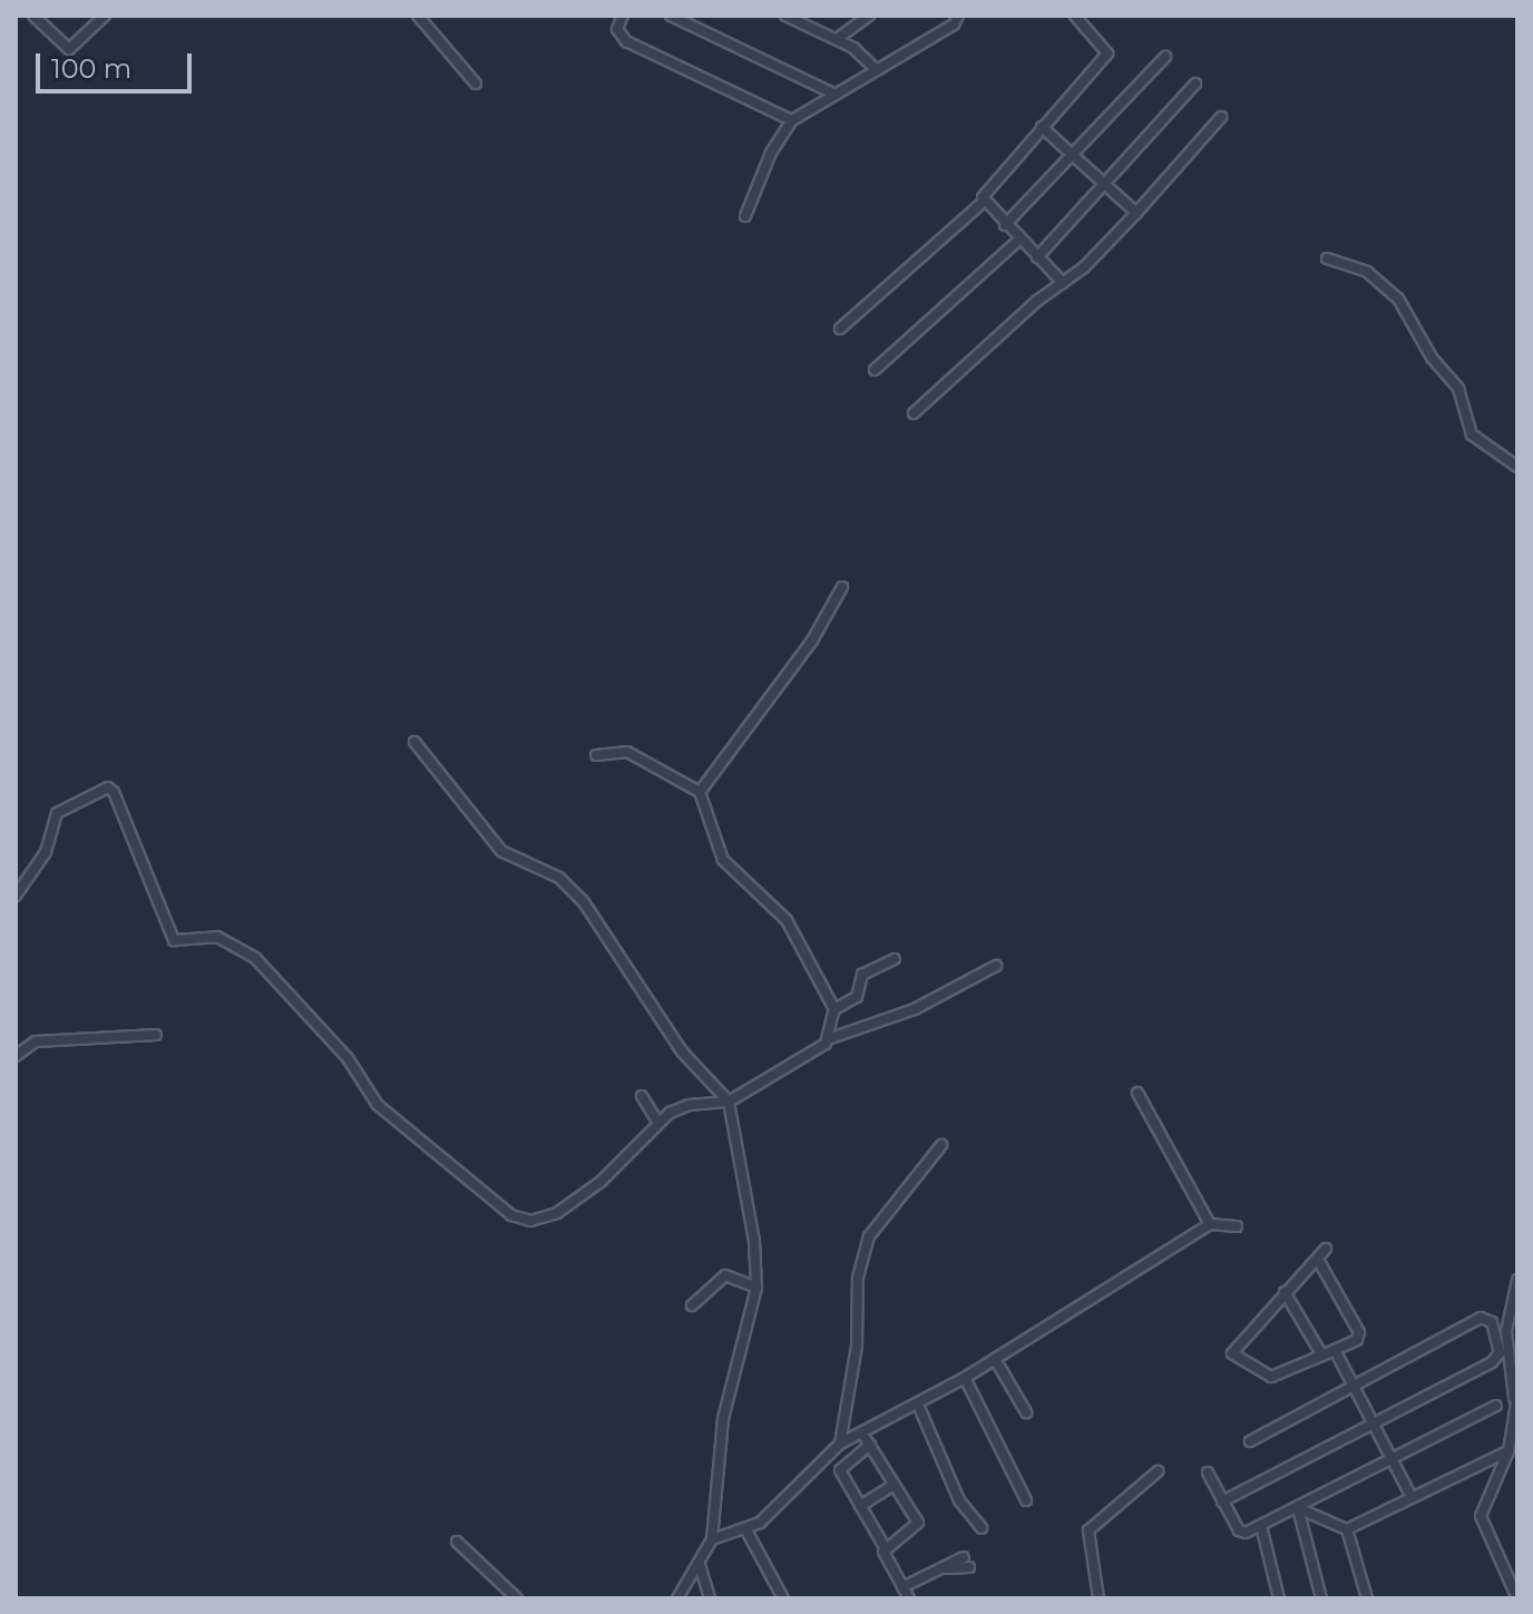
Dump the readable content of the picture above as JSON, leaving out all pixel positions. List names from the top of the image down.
{
  "scale_bar": "100 m"
}
